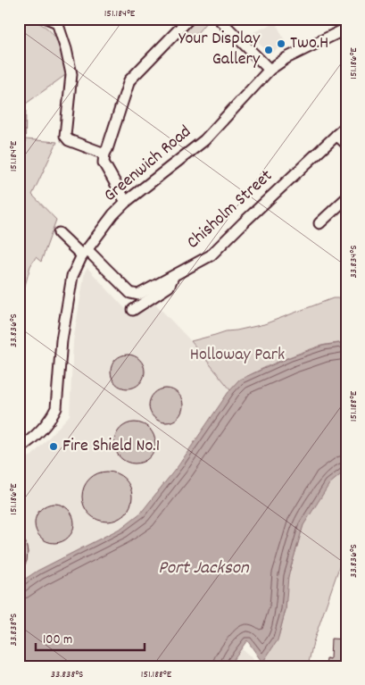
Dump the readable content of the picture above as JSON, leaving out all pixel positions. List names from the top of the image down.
{
  "streets": {
    "street": ["Greenwich Road", "Chisholm Street"]
  },
  "crossings": [
    ["Greenwich Road", "Chisholm Street"]
  ],
  "water": ["Port Jackson"],
  "parks": ["Holloway Park"],
  "places": ["Two.H", "Your Display Gallery", "Fire Shield No.1"],
  "scale_bar": "100 m",
  "coordinates": [
    "151.184°E",
    "151.186°E",
    "33.834°S",
    "33.836°S",
    "151.188°E",
    "33.838°S"
  ]
}
